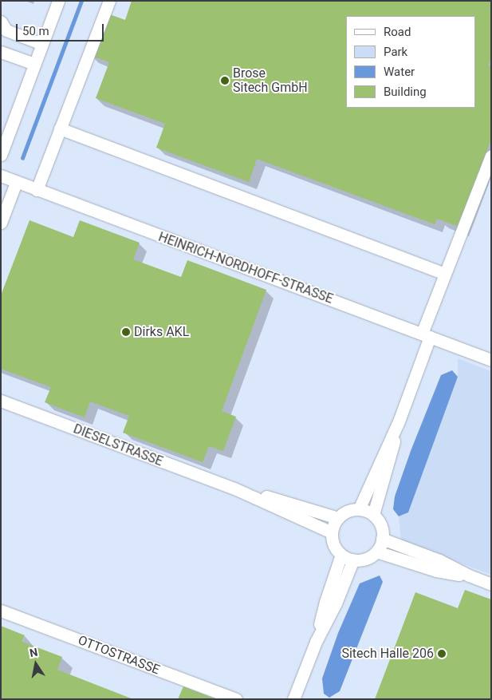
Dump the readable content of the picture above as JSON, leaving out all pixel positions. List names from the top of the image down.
{
  "streets": {
    "street": ["HEINRICH-NORDHOFF-STRASSE", "DIESELSTRASSE", "OTTOSTRASSE"]
  },
  "places": ["Brose Sitech GmbH", "Dirks AKL", "Sitech Halle 206"],
  "legend": [
    "Road",
    "Park",
    "Water",
    "Building"
  ],
  "scale_bar": "50 m",
  "north": "top"
}
